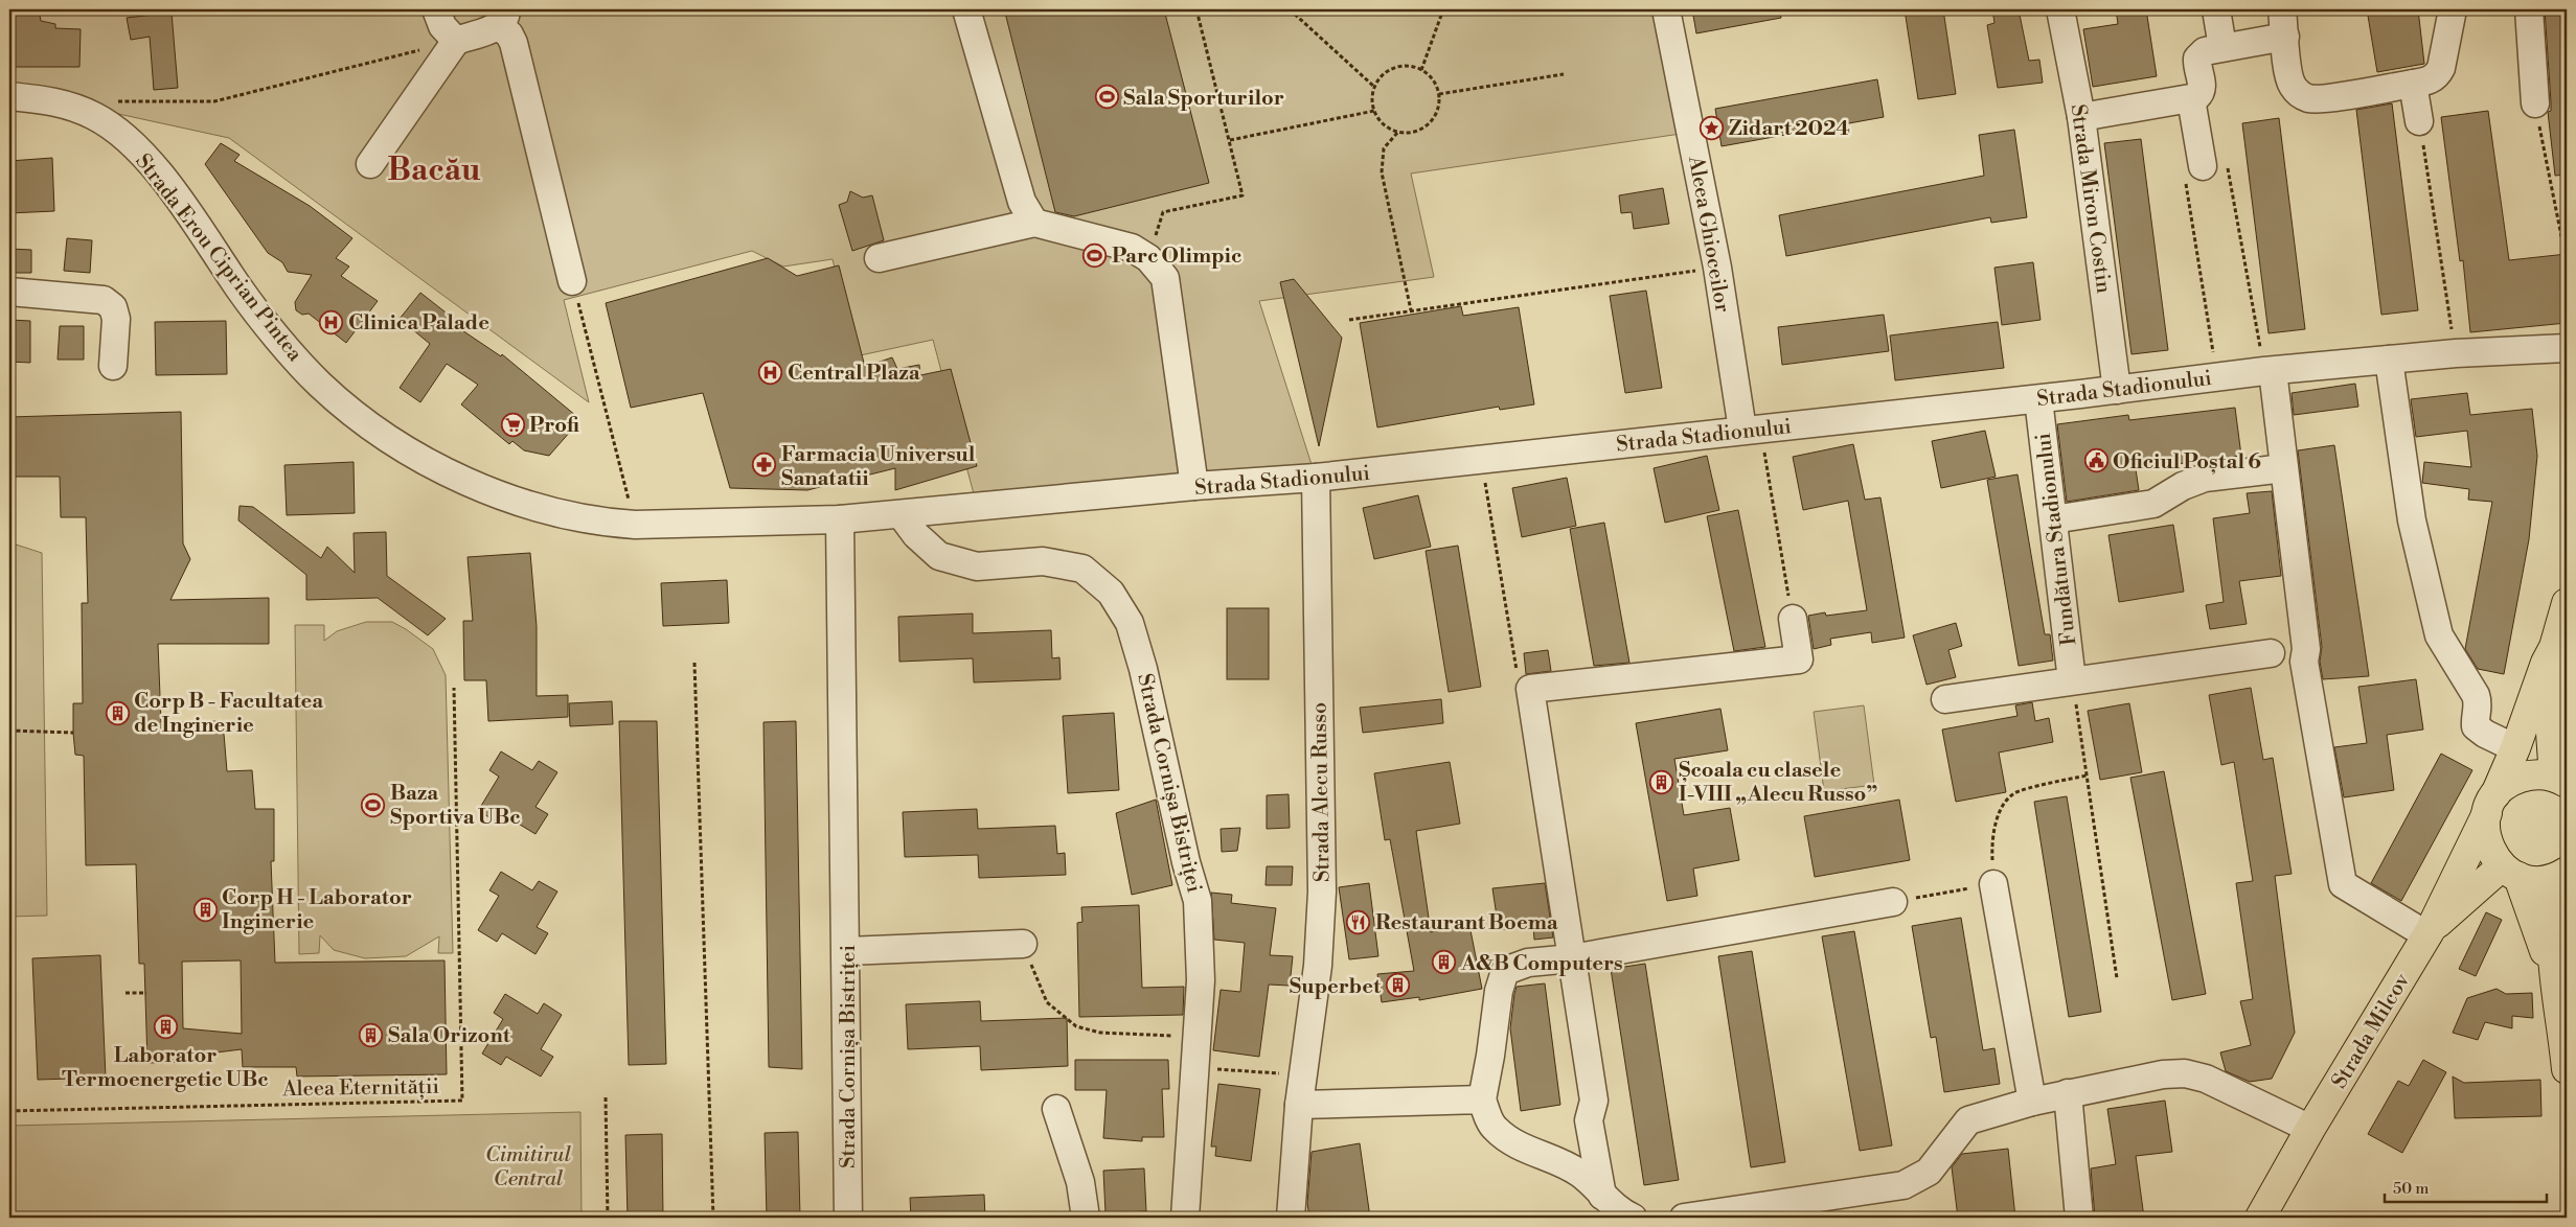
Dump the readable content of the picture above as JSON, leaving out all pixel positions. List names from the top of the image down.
{
  "streets": {
    "main road": ["Strada Milcov"],
    "street": [
      "Strada Miron Costin",
      "Aleea Ghioceilor",
      "Strada Erou Ciprian Pintea",
      "Strada Stadionului",
      "Fundătura Stadionului",
      "Strada Cornișa Bistriței",
      "Strada Alecu Russo"
    ],
    "path": ["Aleea Eternității"]
  },
  "crossings": [
    ["Strada Miron Costin", "Strada Stadionului"],
    ["Aleea Ghioceilor", "Strada Stadionului"],
    ["Strada Erou Ciprian Pintea", "Strada Stadionului"],
    ["Strada Erou Ciprian Pintea", "Strada Cornișa Bistriței"],
    ["Strada Stadionului", "Fundătura Stadionului"],
    ["Strada Stadionului", "Strada Cornișa Bistriței"],
    ["Strada Stadionului", "Strada Alecu Russo"]
  ],
  "districts": ["Bacău"],
  "parks": ["Cimitirul Central"],
  "places": {
    "sports": ["Sala Sporturilor", "Parc Olimpic", "Baza Sportiva UBc"],
    "place": ["Zidart 2024"],
    "hospital": ["Clinica Palade", "Central Plaza"],
    "supermarket": ["Profi"],
    "public building": ["Oficiul Poștal 6"],
    "pharmacy": ["Farmacia Universul Sanatatii"],
    "building": [
      "Corp B - Facultatea de Inginerie",
      "Școala cu clasele I-VIII „Alecu Russo”",
      "Corp H - Laborator Inginerie",
      "A&B Computers",
      "Superbet",
      "Laborator Termoenergetic UBc",
      "Sala Orizont"
    ],
    "restaurant": ["Restaurant Boema"]
  },
  "scale_bar": "50 m"
}
